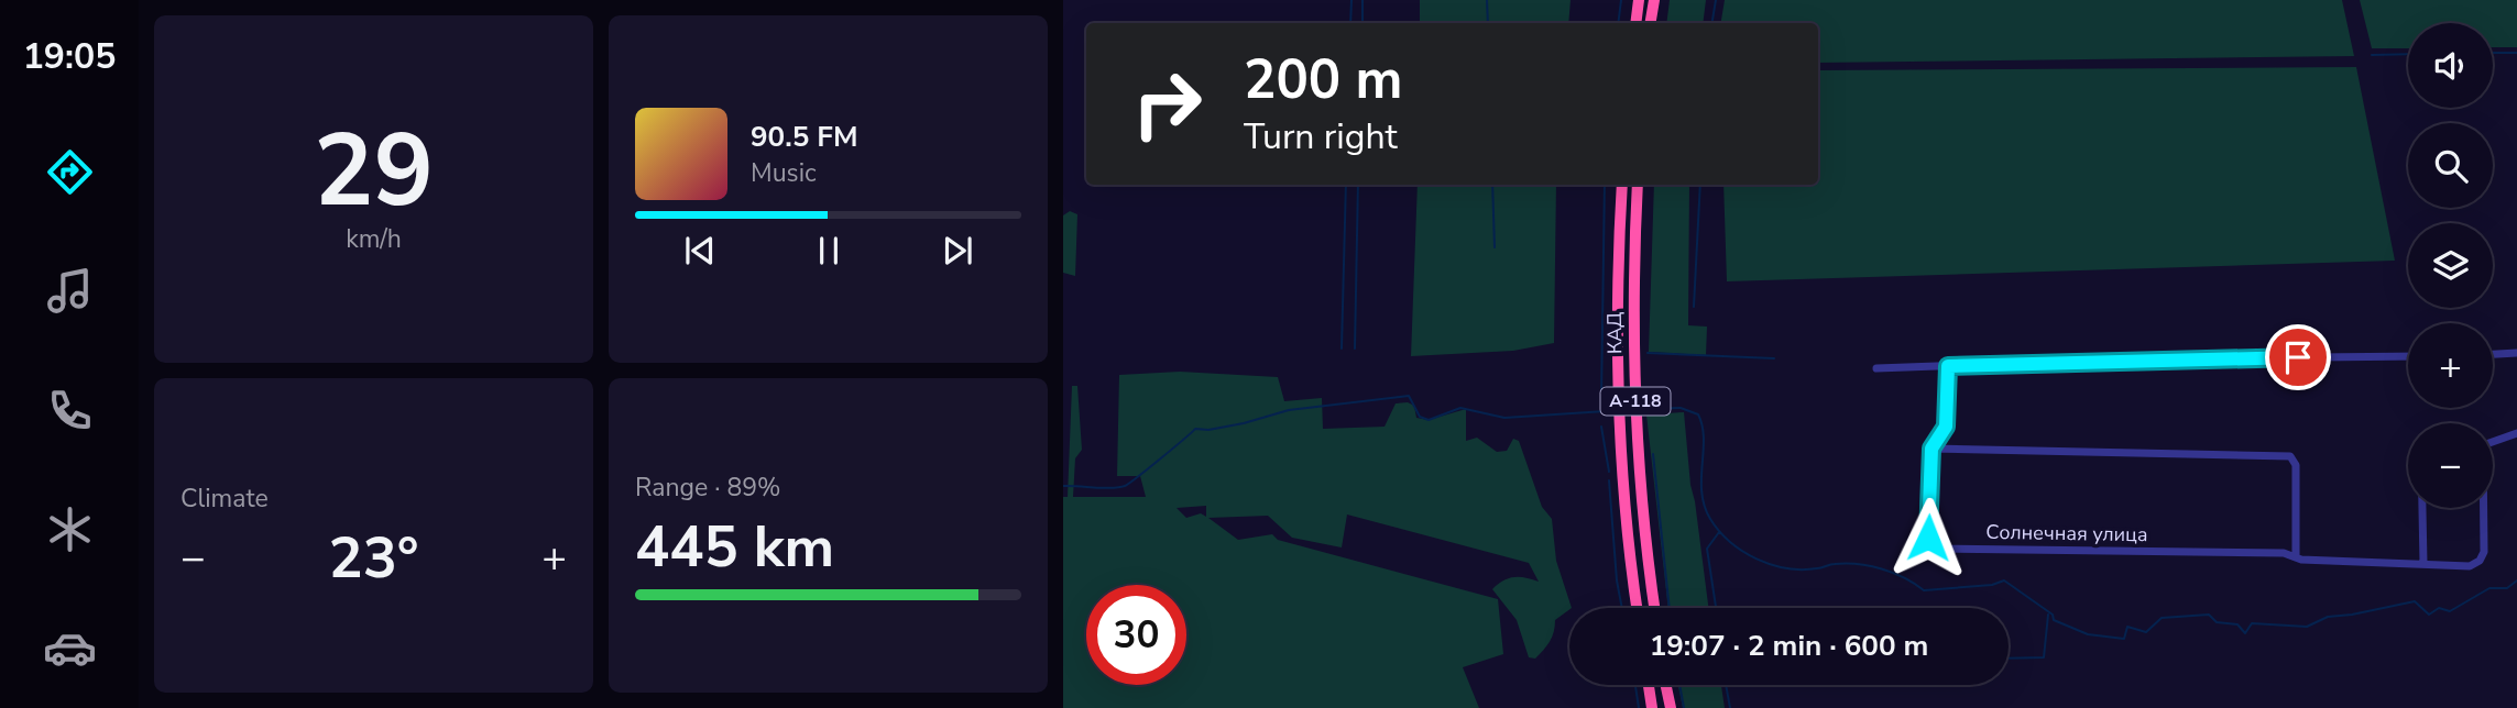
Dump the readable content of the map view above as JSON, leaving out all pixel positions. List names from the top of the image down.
{
  "streets": {
    "highway": ["КАД", "А-118"],
    "street": ["Солнечная улица"]
  },
  "page": {
    "tabs": "19:05",
    "tile": [
      ["29", "km/h"],
      "Climate",
      ["Range · 89%", "445 km"]
    ],
    "map_buttons": ["+", "−"],
    "turn": ["200 m", "Turn right"],
    "song": ["90.5 FM", "Music"],
    "heat": ["−", "23°", "+"],
    "limit": "30",
    "trip": "19:07 · 2 min · 600 m"
  }
}
